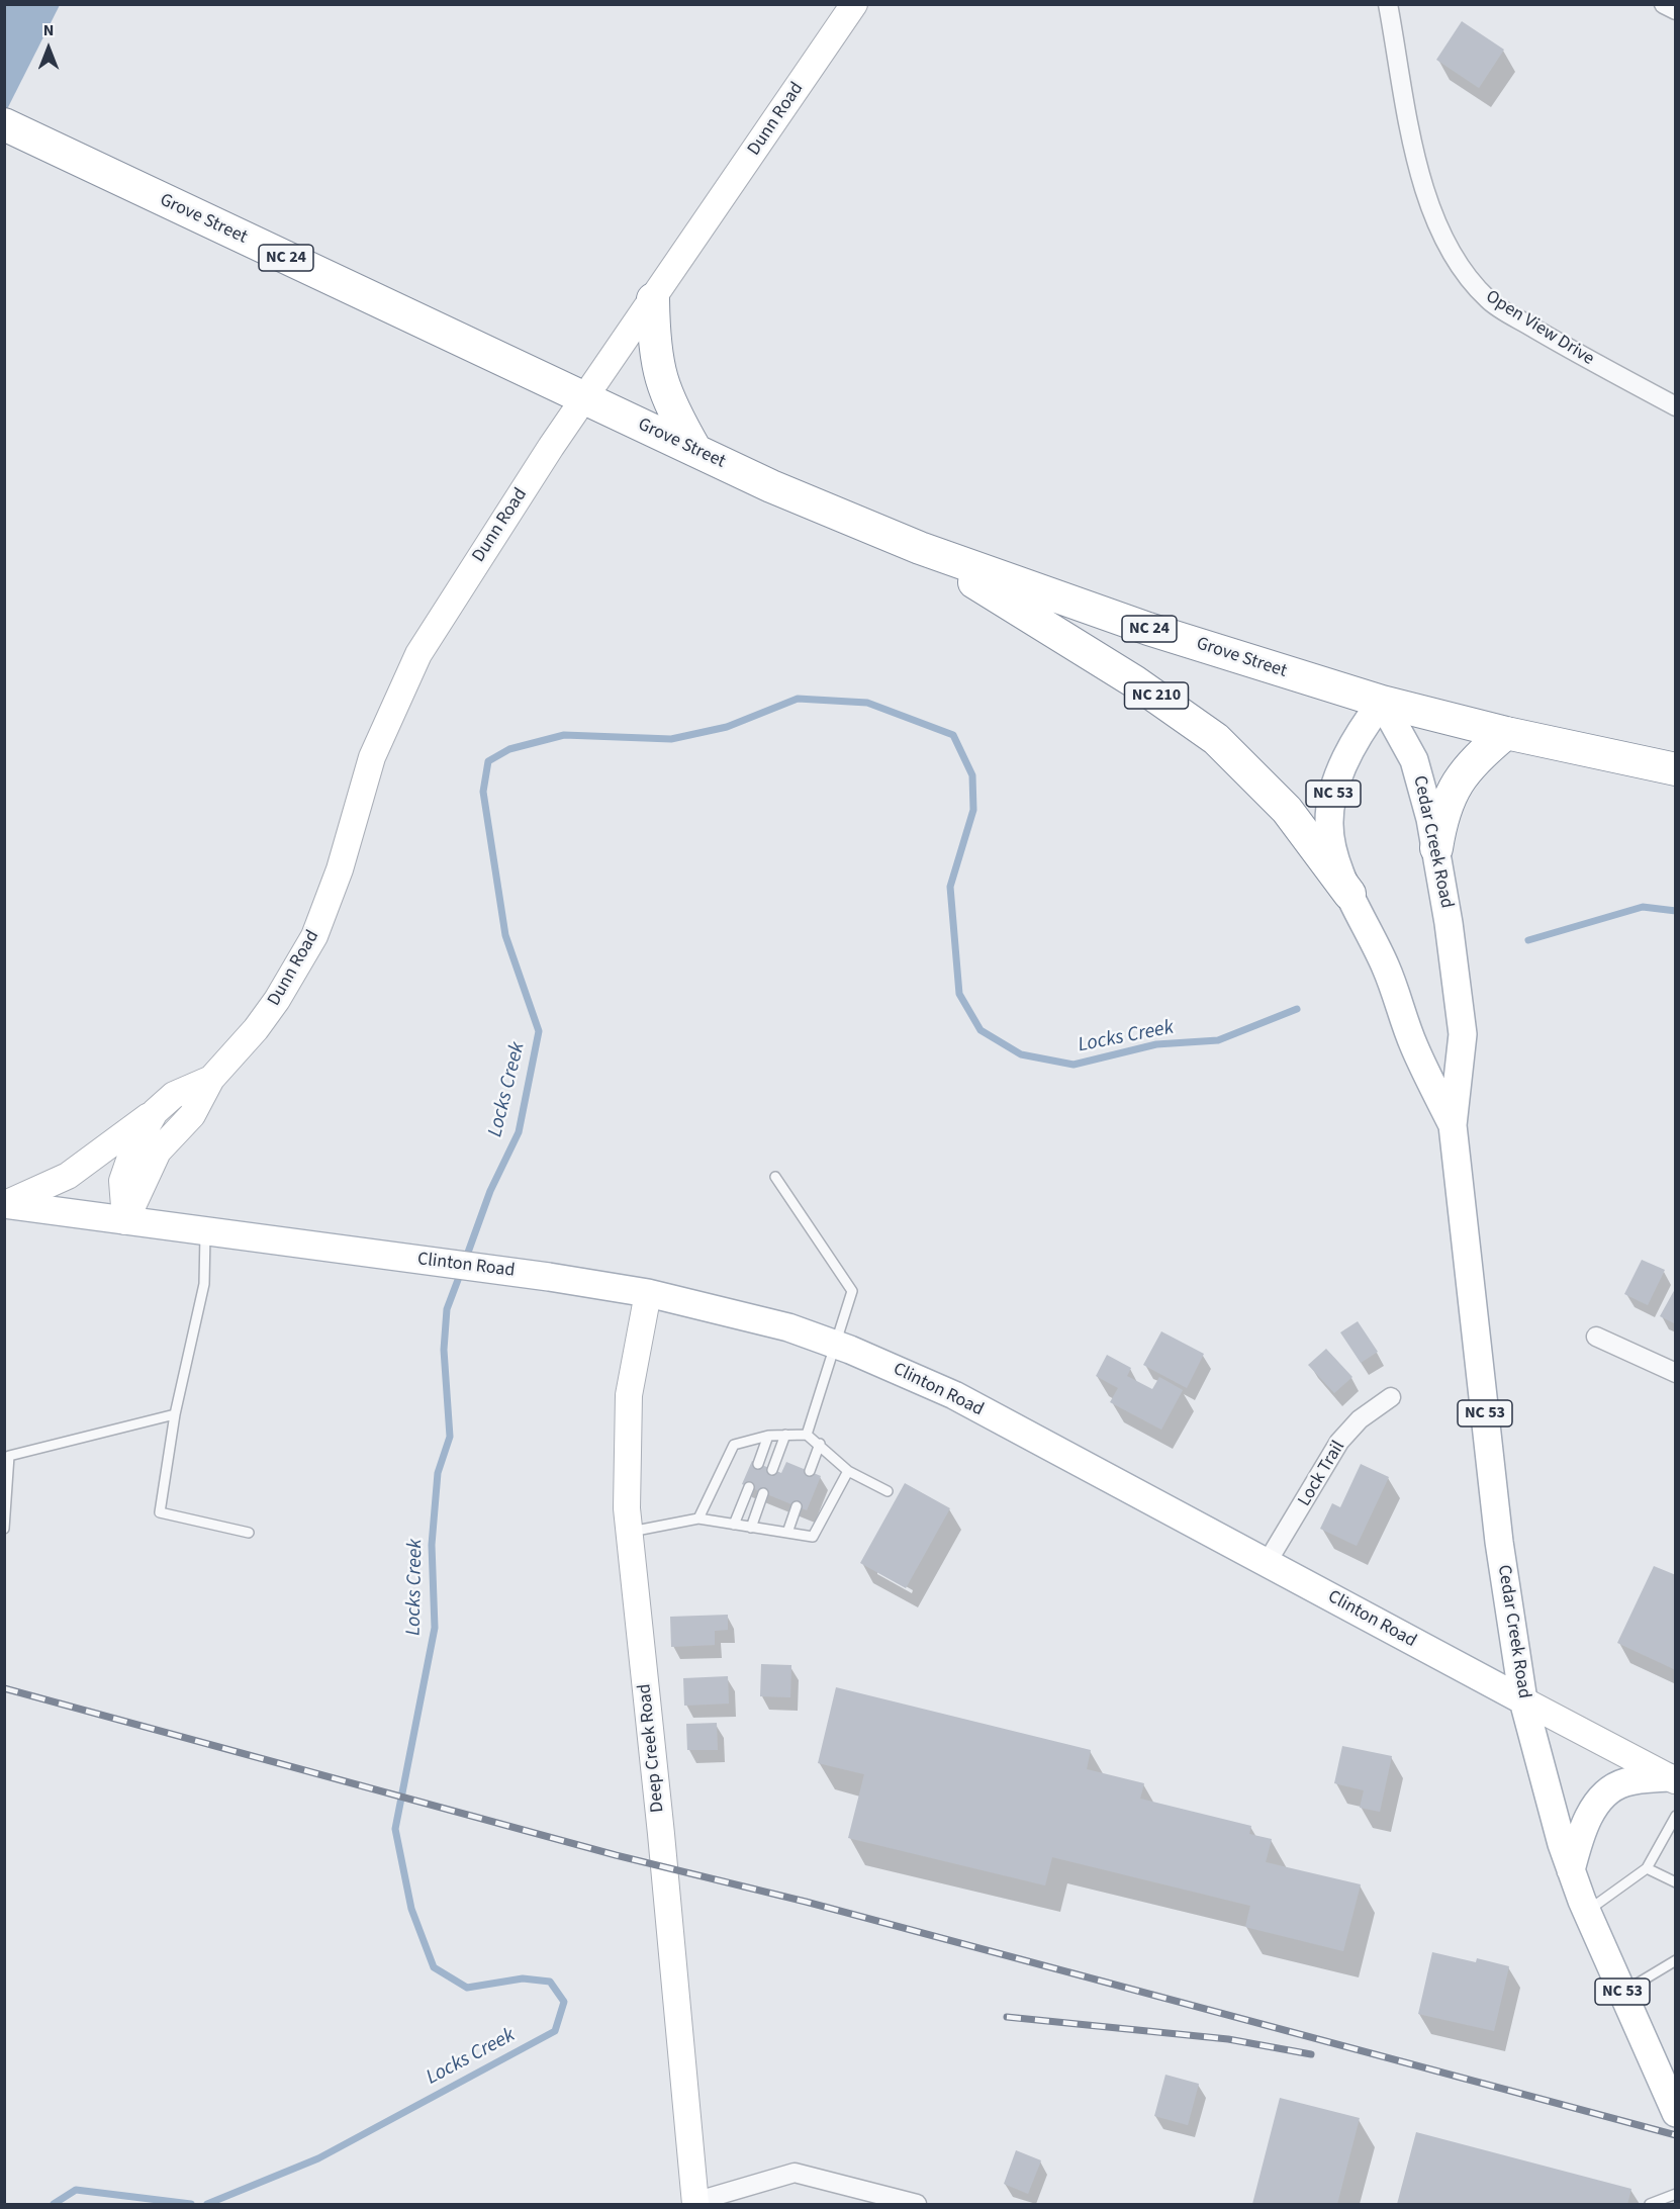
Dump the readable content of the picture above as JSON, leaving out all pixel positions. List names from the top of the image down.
{
  "streets": {
    "highway": ["Grove Street", "NC 24", "NC 210"],
    "main road": ["NC 53", "Cedar Creek Road", "Clinton Road"],
    "street": [
      "Dunn Road",
      "Open View Drive",
      "Lock Trail",
      "Deep Creek Road"
    ]
  },
  "crossings": [
    ["Dunn Road", "Grove Street"],
    ["Dunn Road", "Clinton Road"],
    ["Grove Street", "NC 24"],
    ["Grove Street", "NC 210"],
    ["Grove Street", "Cedar Creek Road"],
    ["NC 24", "Cedar Creek Road"],
    ["NC 210", "Cedar Creek Road"],
    ["Cedar Creek Road", "Clinton Road"],
    ["Clinton Road", "Lock Trail"],
    ["Clinton Road", "Deep Creek Road"]
  ],
  "water": ["Locks Creek"],
  "north": "top"
}
